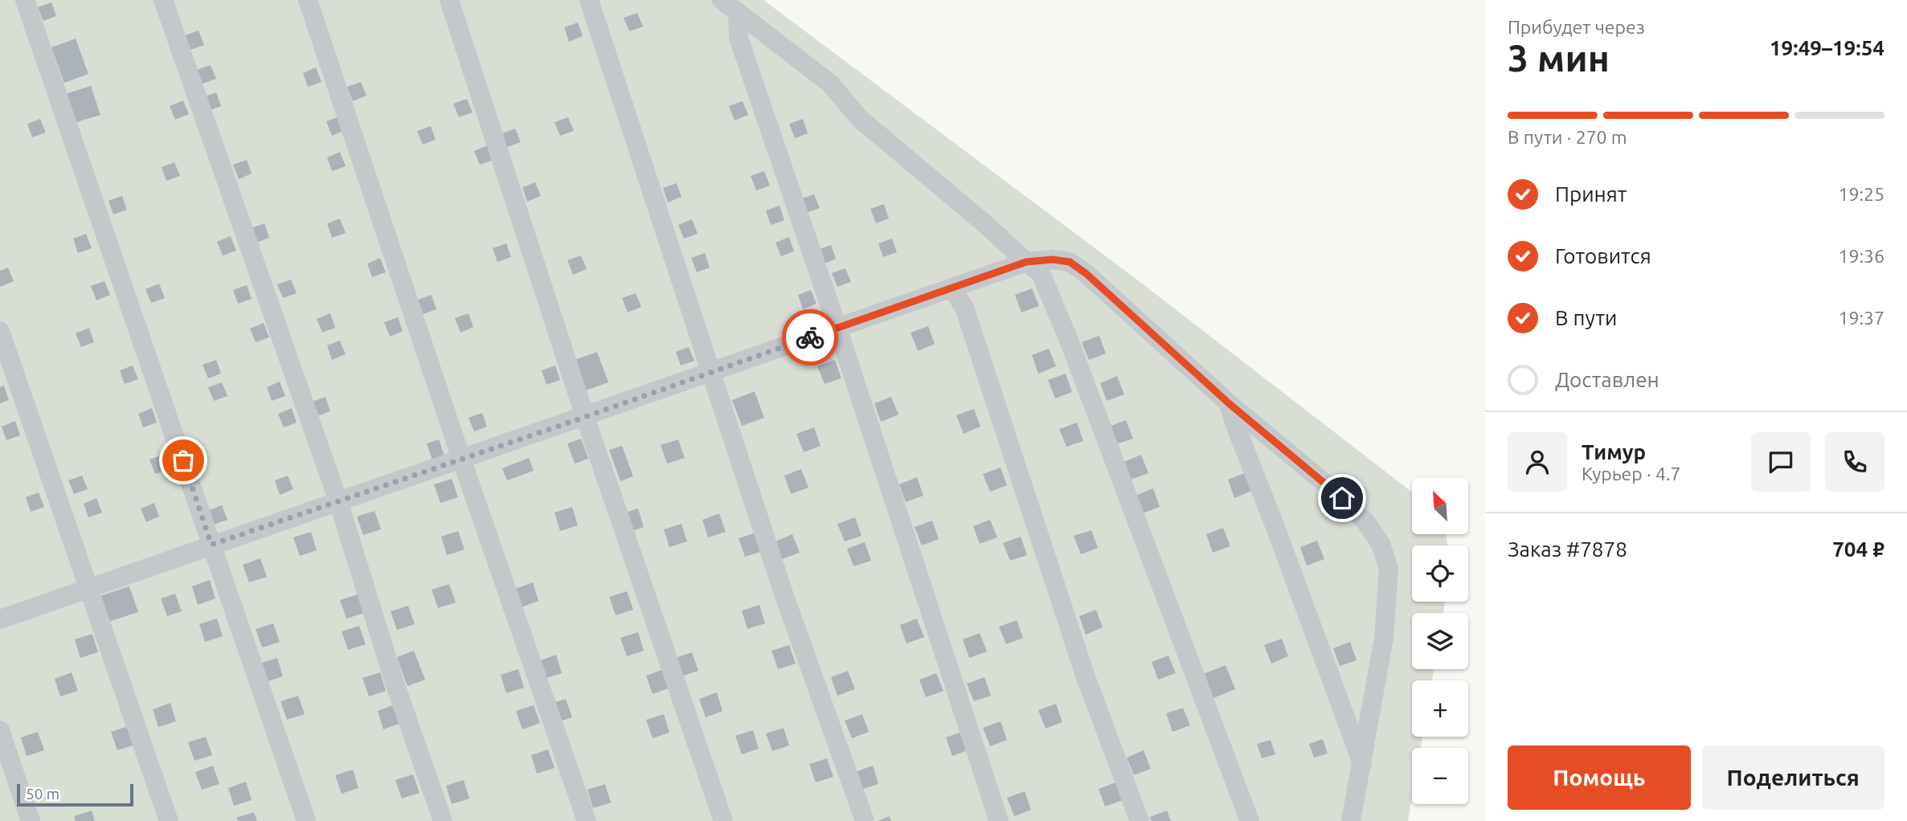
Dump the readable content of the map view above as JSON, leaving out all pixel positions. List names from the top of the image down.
{
  "scale_bar": "50 m",
  "north": "top left",
  "page": {
    "heading": ["3 мин", "Прибудет через", "19:49–19:54"],
    "panel": [
      "Тимур",
      "Курьер · 4.7",
      "Заказ #7878",
      "704 ₽"
    ],
    "bar": "В пути · 270 m",
    "list": [
      ["Принят", "19:25"],
      ["Готовится", "19:36"],
      ["В пути", "19:37"],
      "Доставлен"
    ],
    "map_buttons": ["+", "−"],
    "buttons": ["Помощь", "Поделиться"],
    "scale": "50 m"
  }
}
